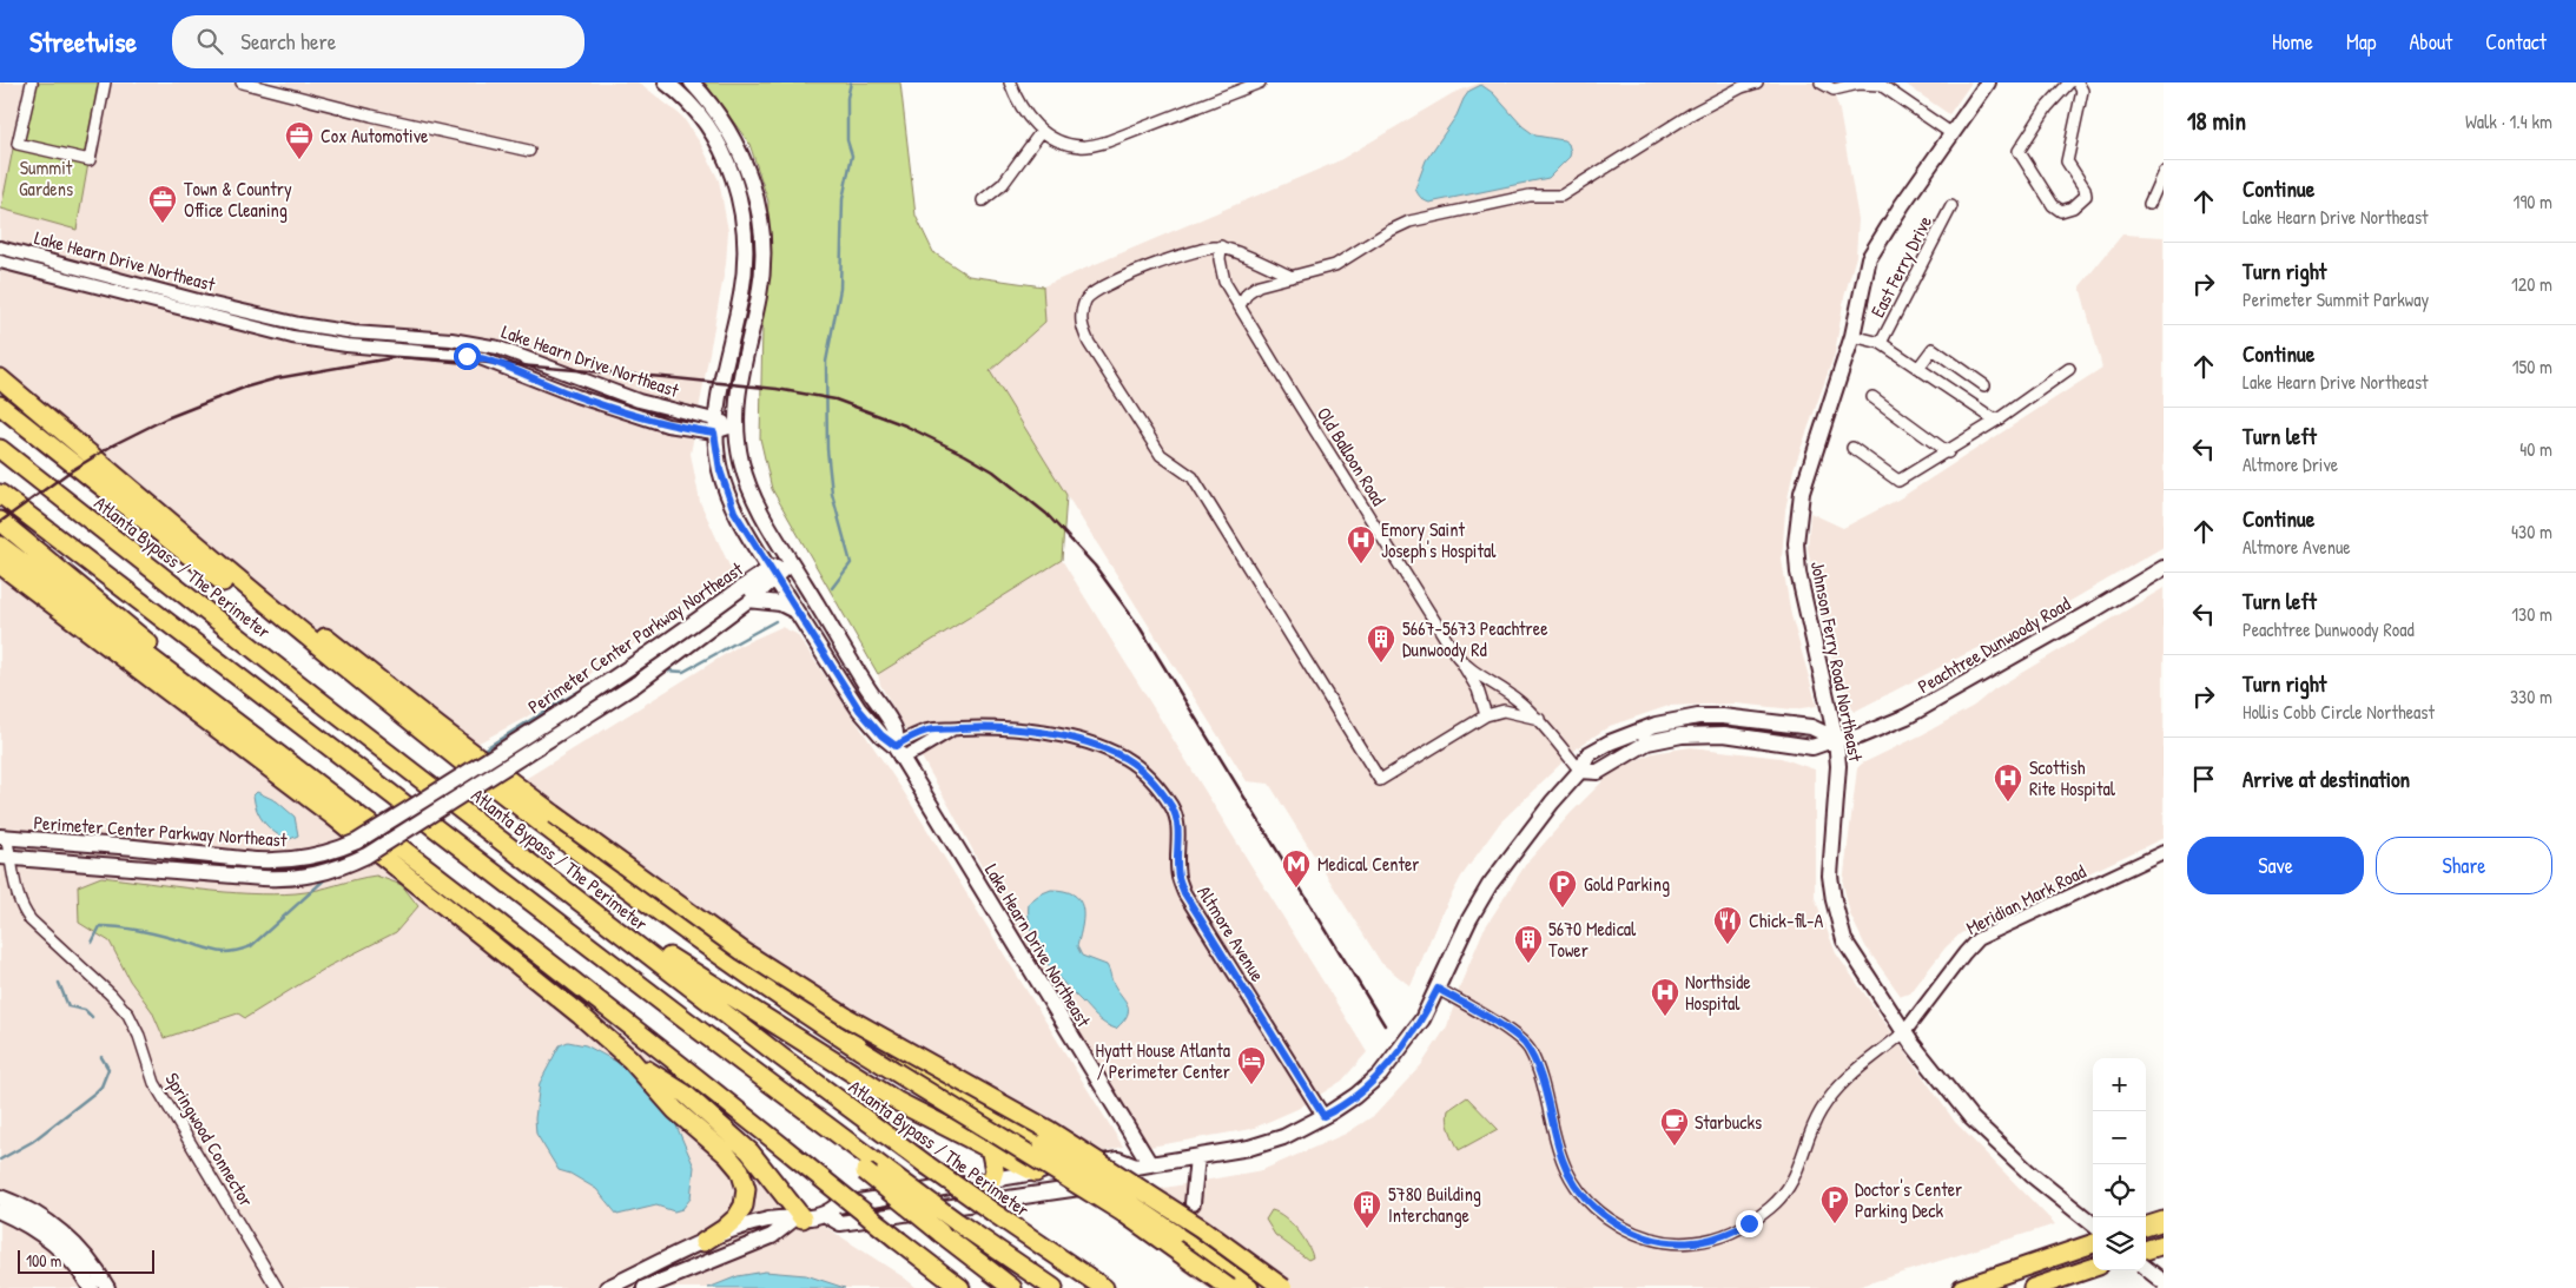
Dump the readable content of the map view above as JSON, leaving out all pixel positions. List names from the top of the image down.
{
  "streets": {
    "highway": ["Atlanta Bypass / The Perimeter"],
    "main road": [
      "Lake Hearn Drive Northeast",
      "Perimeter Center Parkway Northeast",
      "Peachtree Dunwoody Road",
      "Johnson Ferry Road Northeast"
    ],
    "street": [
      "East Ferry Drive",
      "Old Balloon Road",
      "Meridian Mark Road",
      "Altmore Avenue",
      "Springwood Connector"
    ]
  },
  "crossings": [
    ["Lake Hearn Drive Northeast", "Perimeter Center Parkway Northeast"],
    ["Lake Hearn Drive Northeast", "Altmore Avenue"],
    ["Perimeter Center Parkway Northeast", "Springwood Connector"],
    ["Peachtree Dunwoody Road", "Johnson Ferry Road Northeast"],
    ["Johnson Ferry Road Northeast", "Meridian Mark Road"]
  ],
  "parks": ["Summit Gardens"],
  "places": {
    "office": ["Cox Automotive", "Town & Country Office Cleaning"],
    "hospital": ["Emory Saint Joseph's Hospital", "Scottish Rite Hospital", "Northside Hospital"],
    "building": ["5667-5673 Peachtree Dunwoody Rd", "5670 Medical Tower", "5780 Building Interchange"],
    "metro station": ["Medical Center"],
    "parking": ["Gold Parking", "Doctor's Center Parking Deck"],
    "restaurant": ["Chick-fil-A"],
    "hotel": ["Hyatt House Atlanta / Perimeter Center"],
    "cafe": ["Starbucks"]
  },
  "scale_bar": "100 m",
  "page": {
    "header": "Streetwise",
    "search": "Search here",
    "nav": [
      "Home",
      "Map",
      "About",
      "Contact"
    ],
    "heading": ["18 min", "Walk · 1.4 km"],
    "list": [
      ["Continue", "Lake Hearn Drive Northeast", "190 m"],
      ["Turn right", "Perimeter Summit Parkway", "120 m"],
      ["Continue", "Lake Hearn Drive Northeast", "150 m"],
      ["Turn left", "Altmore Drive", "40 m"],
      ["Continue", "Altmore Avenue", "430 m"],
      ["Turn left", "Peachtree Dunwoody Road", "130 m"],
      ["Turn right", "Hollis Cobb Circle Northeast", "330 m"],
      "Arrive at destination"
    ],
    "buttons": ["Save", "Share"],
    "map_buttons": ["+", "−"],
    "scale": "100 m"
  }
}
